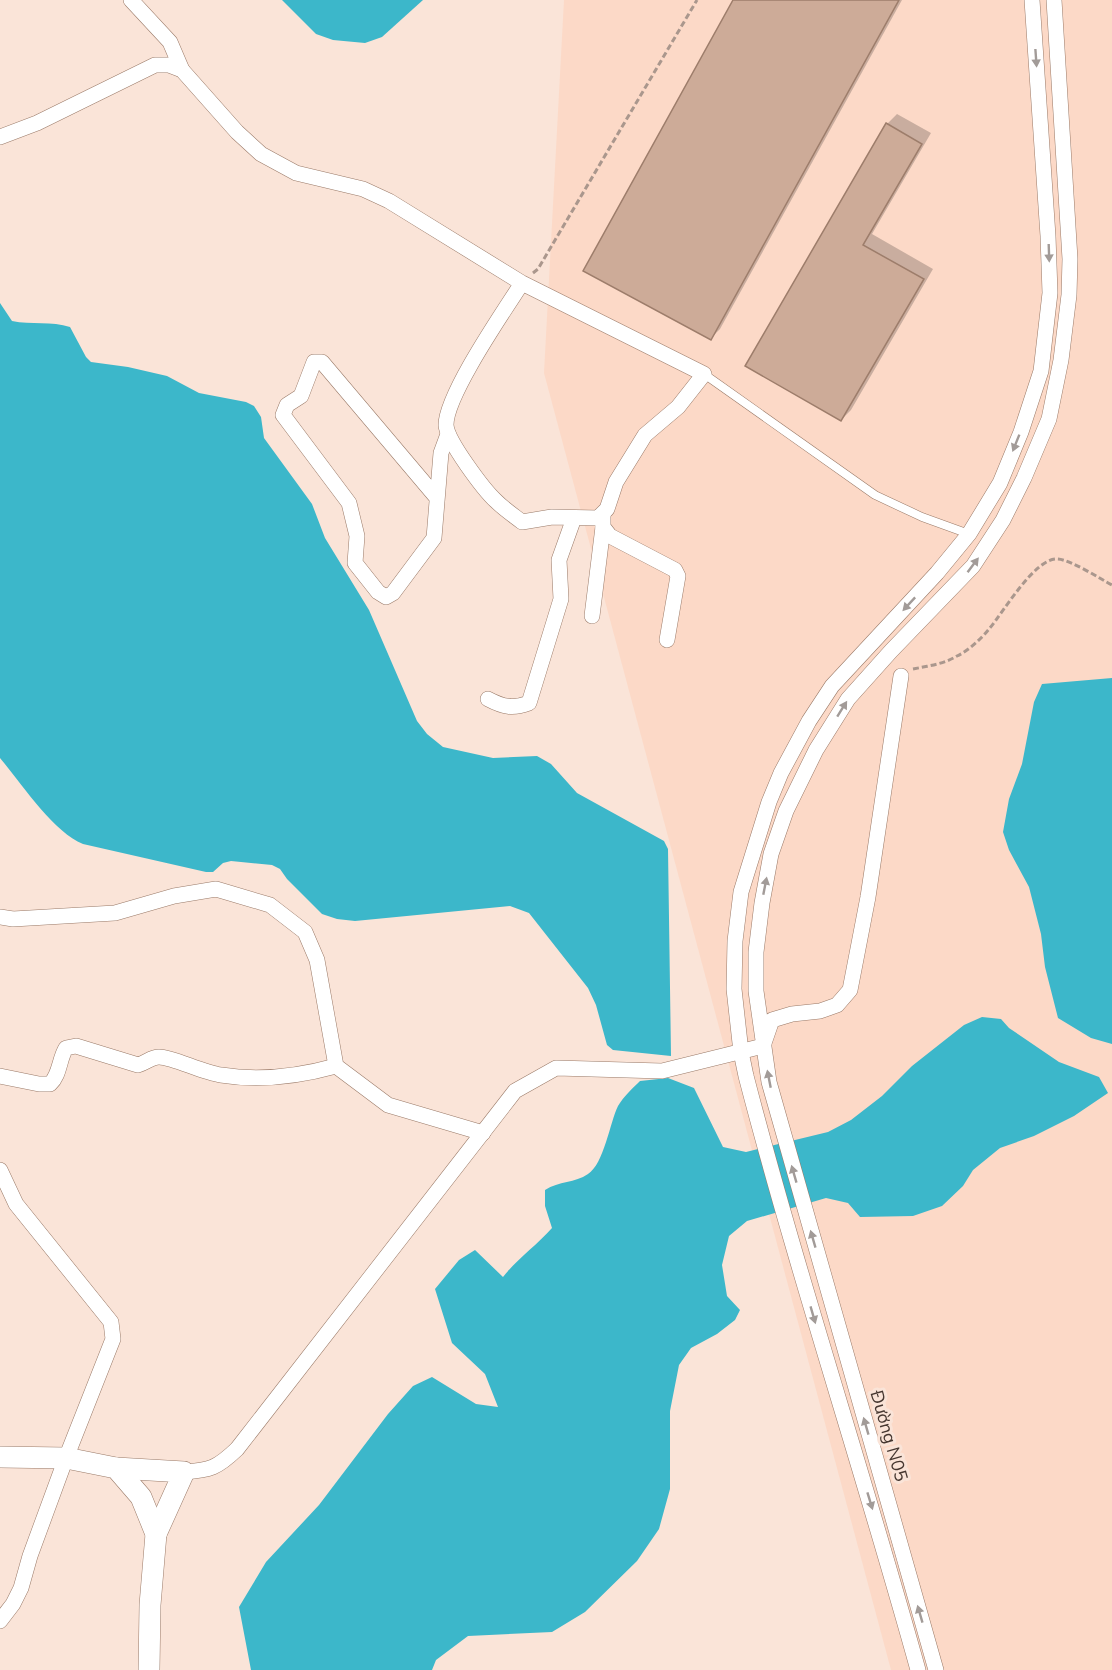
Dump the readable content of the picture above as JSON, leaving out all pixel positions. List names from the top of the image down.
{
  "streets": {
    "street": ["Đường N05"]
  }
}
